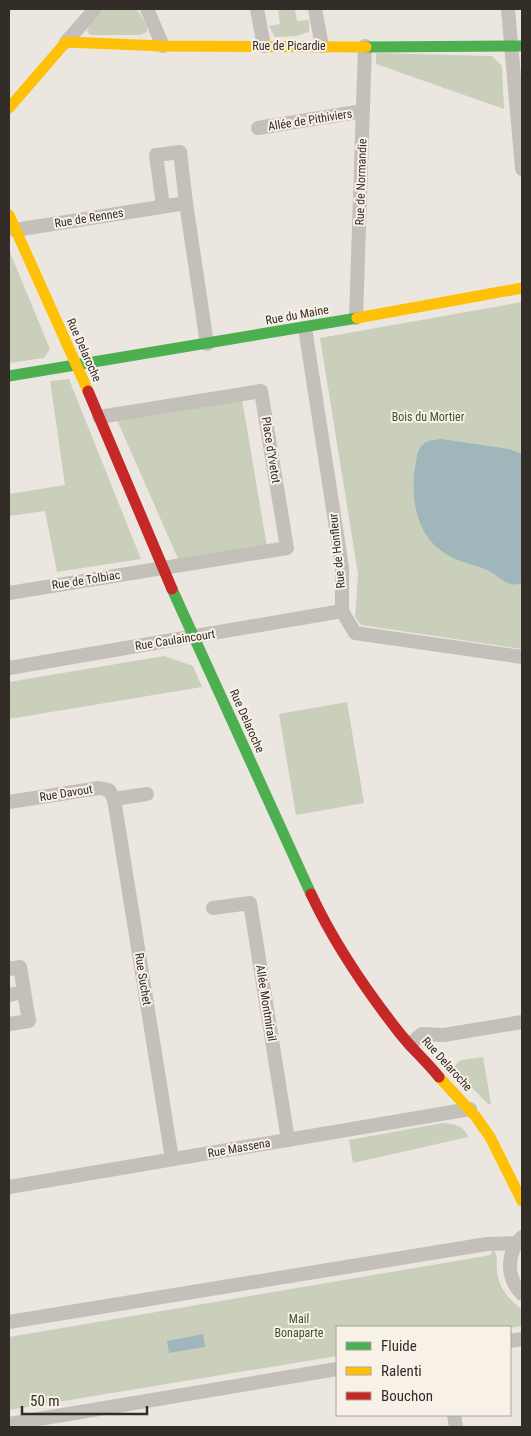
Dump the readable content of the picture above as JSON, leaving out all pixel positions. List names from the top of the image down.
{
  "streets": {
    "street": [
      "Rue de Picardie",
      "Allée de Pithiviers",
      "Rue de Normandie",
      "Rue de Rennes",
      "Rue du Maine",
      "Rue Delaroche",
      "Place d'Yvetot",
      "Rue de Honfleur",
      "Rue de Tolbiac",
      "Rue Caulaincourt",
      "Rue Davout",
      "Rue Suchet",
      "Allée Montmirail",
      "Rue Massena"
    ]
  },
  "crossings": [
    ["Rue de Picardie", "Rue de Normandie"],
    ["Allée de Pithiviers", "Rue de Normandie"],
    ["Rue de Normandie", "Rue du Maine"],
    ["Rue de Rennes", "Rue Delaroche"],
    ["Rue du Maine", "Rue Delaroche"],
    ["Rue du Maine", "Rue de Honfleur"],
    ["Rue Delaroche", "Place d'Yvetot"],
    ["Rue Delaroche", "Rue de Tolbiac"],
    ["Rue Delaroche", "Rue Caulaincourt"],
    ["Rue Delaroche", "Rue Massena"],
    ["Place d'Yvetot", "Rue de Tolbiac"],
    ["Rue de Honfleur", "Rue Caulaincourt"],
    ["Rue Davout", "Rue Suchet"],
    ["Rue Suchet", "Rue Massena"],
    ["Allée Montmirail", "Rue Massena"]
  ],
  "parks": ["Bois du Mortier", "Mail Bonaparte"],
  "legend": ["Fluide", "Ralenti", "Bouchon"],
  "scale_bar": "50 m"
}
